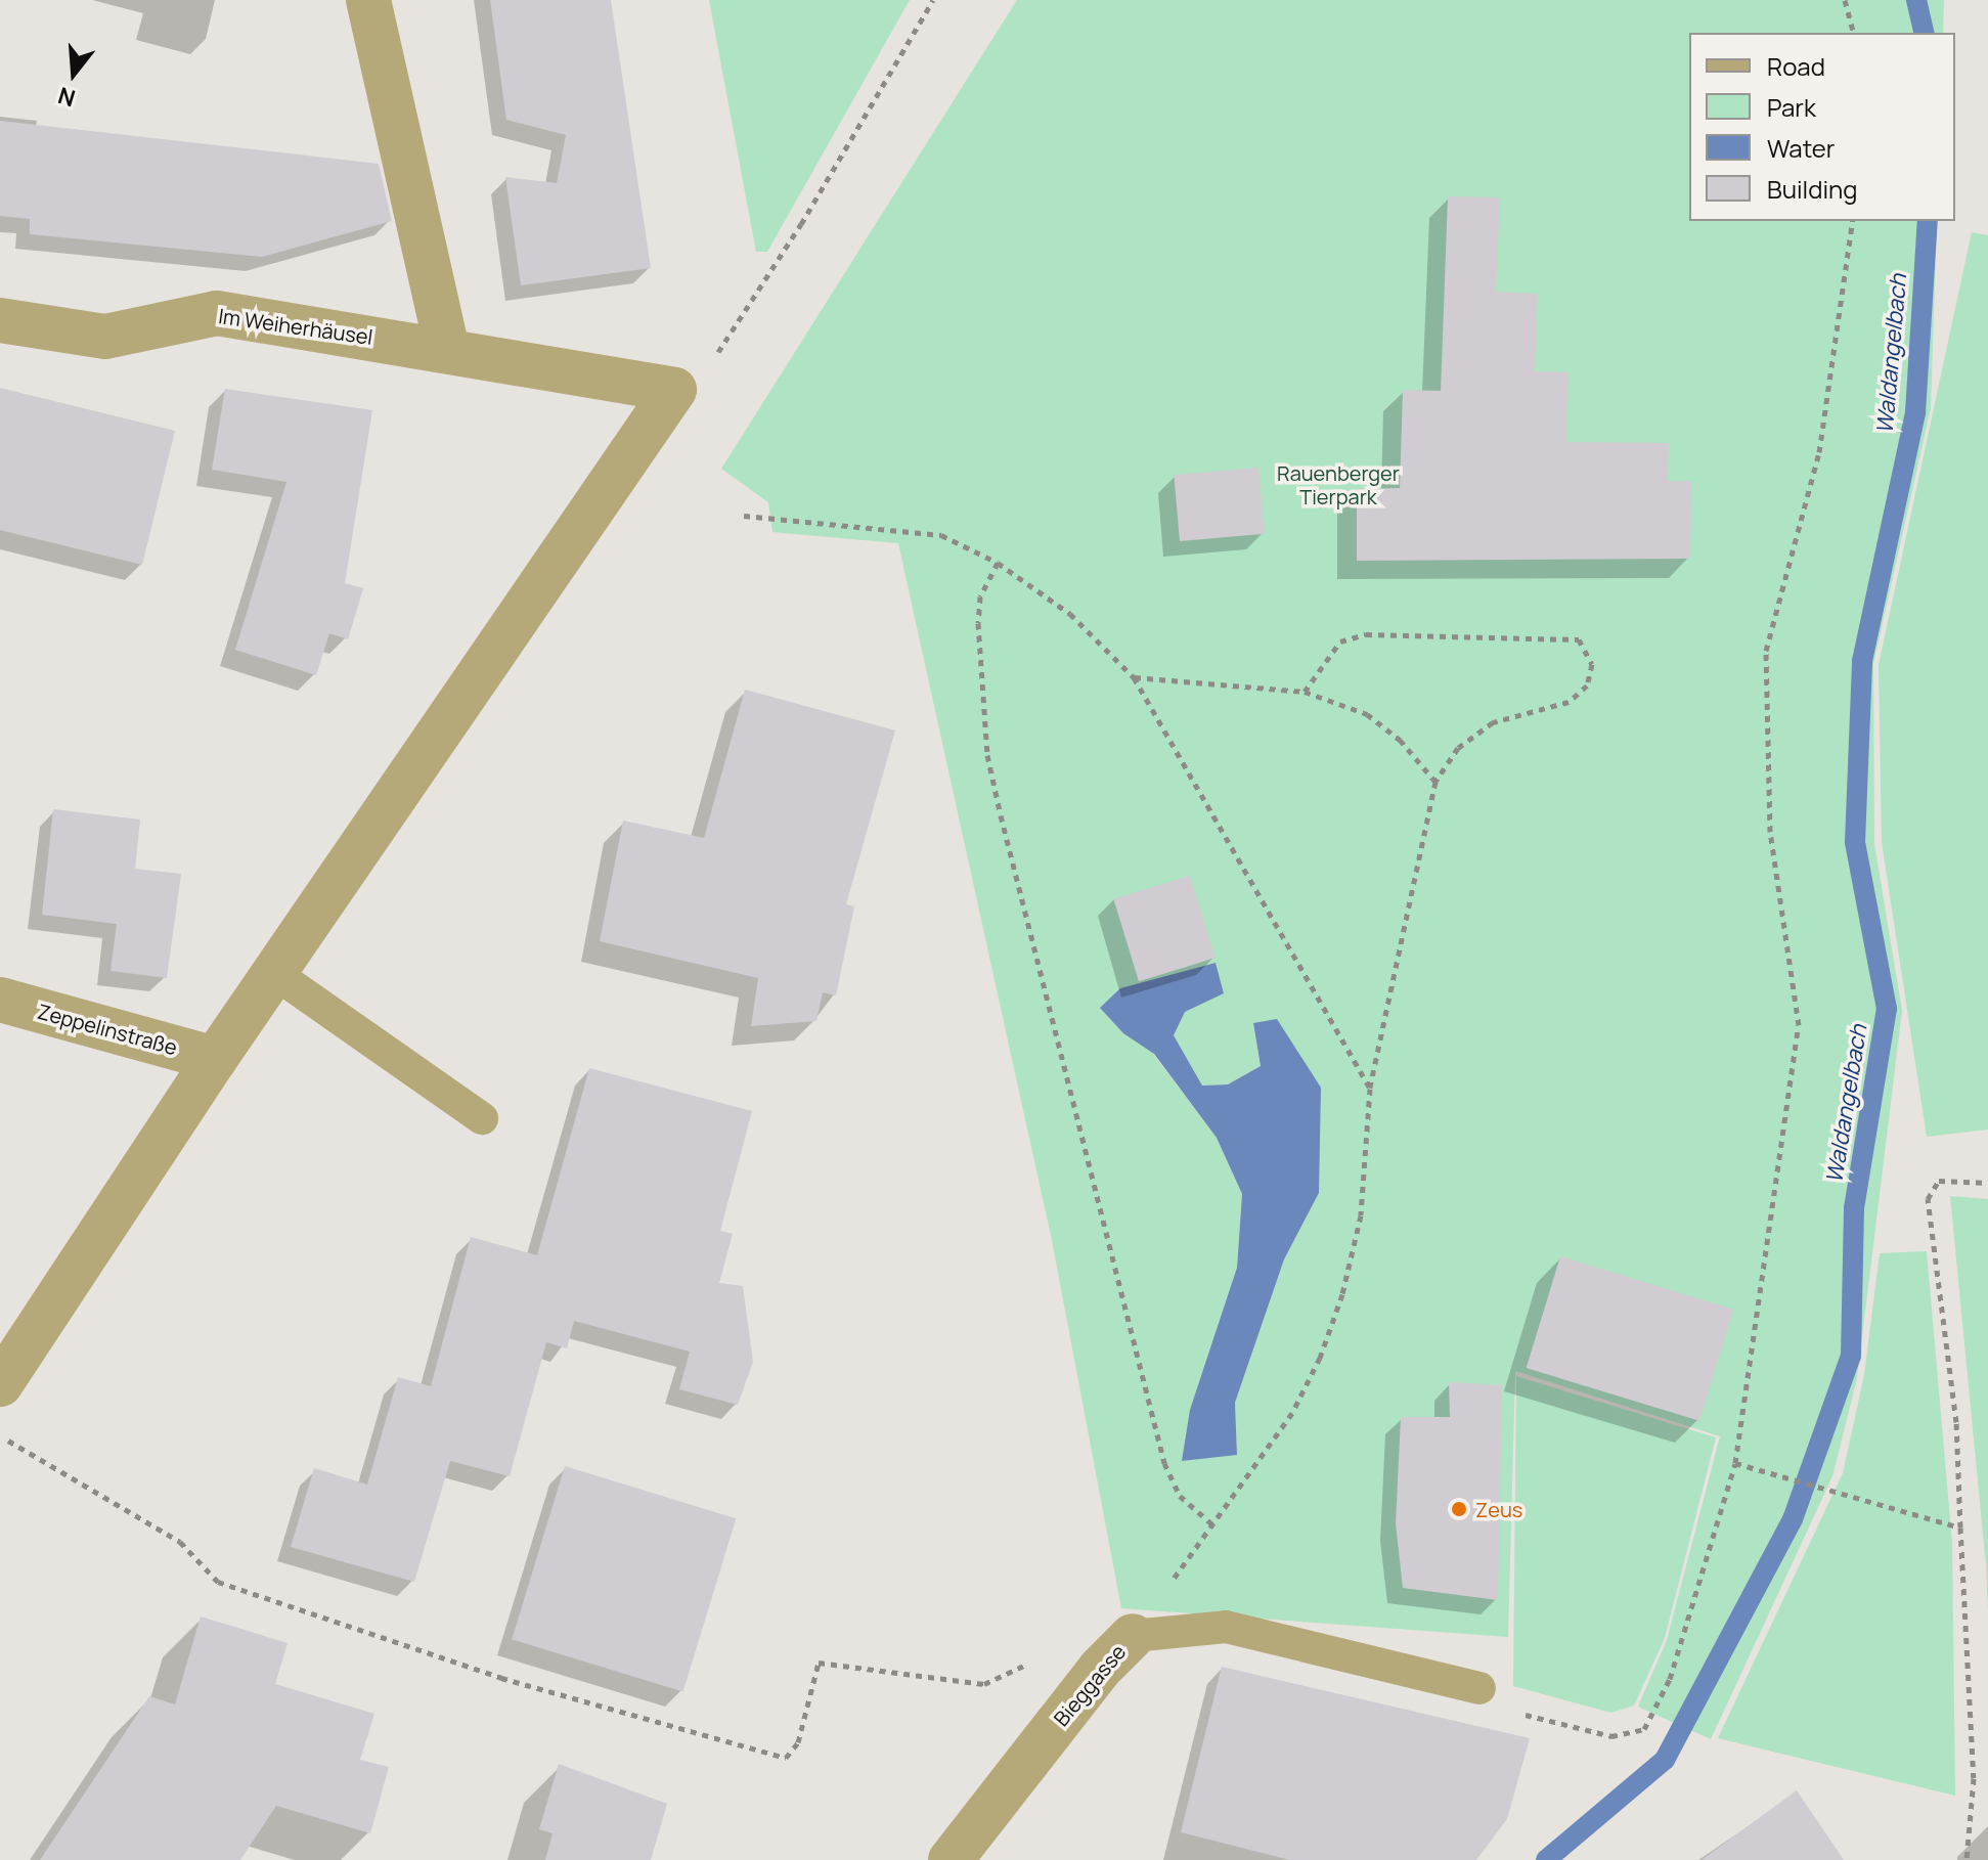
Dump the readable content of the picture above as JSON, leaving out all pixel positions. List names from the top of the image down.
{
  "streets": {
    "street": ["Im Weiherhäusel", "Zeppelinstraße", "Bieggasse"]
  },
  "water": ["Waldangelbach"],
  "parks": ["Rauenberger Tierpark"],
  "places": ["Zeus"],
  "legend": [
    "Road",
    "Park",
    "Water",
    "Building"
  ],
  "north": "bottom"
}
